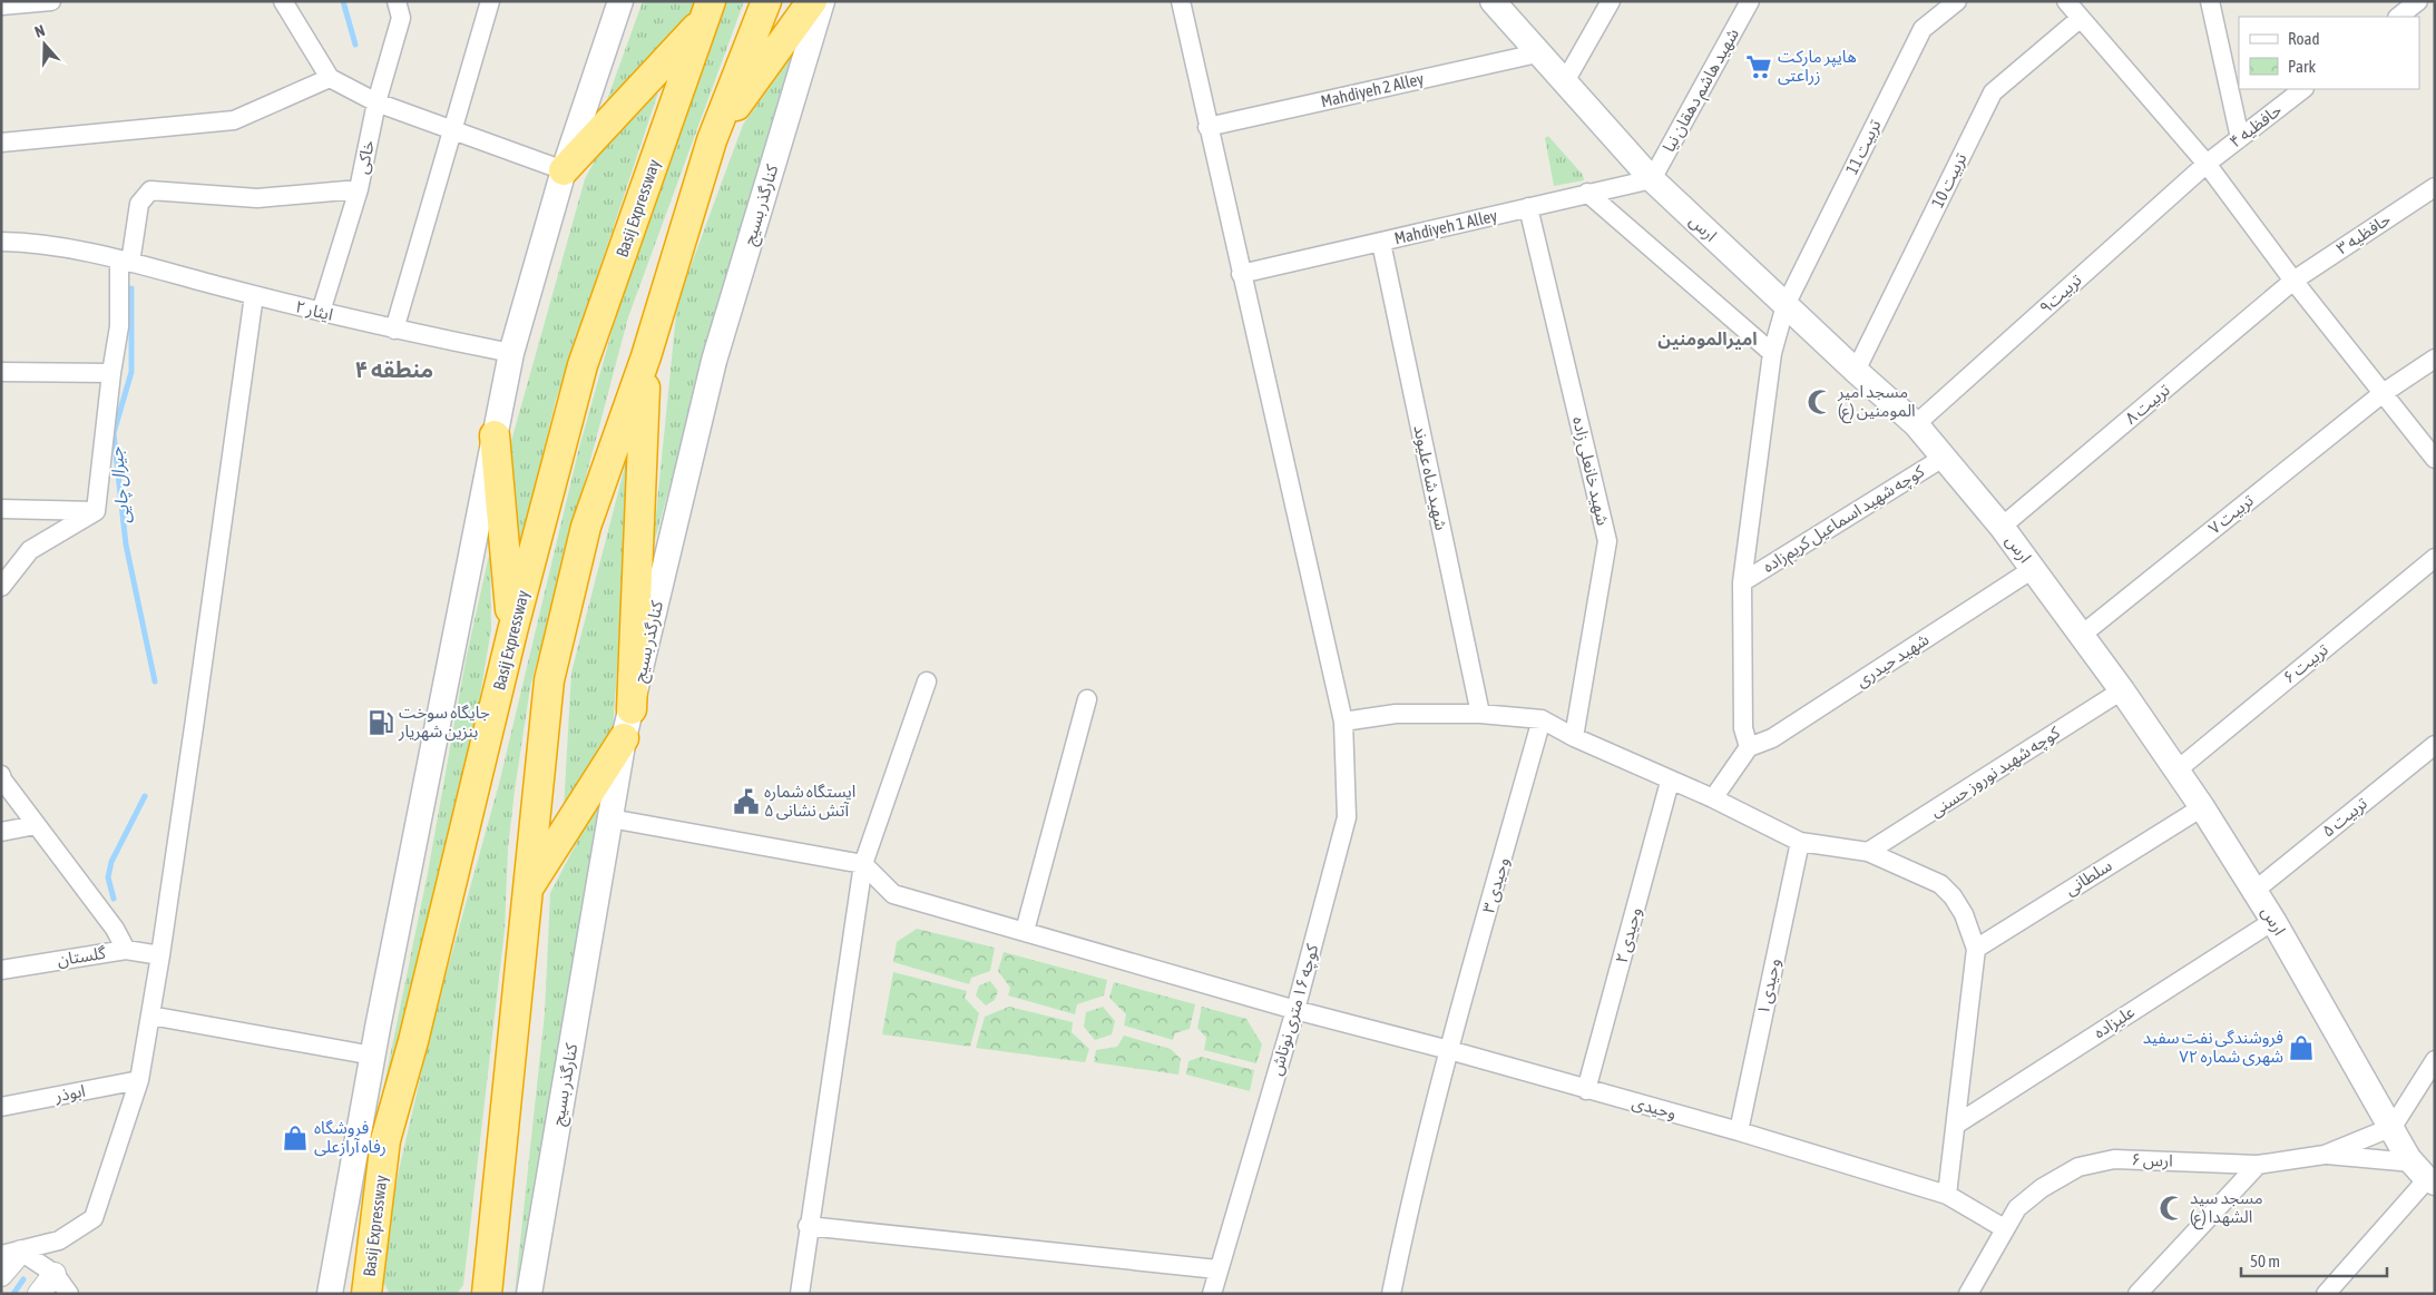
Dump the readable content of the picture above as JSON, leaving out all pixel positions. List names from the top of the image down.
{
  "streets": {
    "highway": ["Basij Expressway"],
    "main road": ["کنارگذر بسیج", "ارس"],
    "street": [
      "Mahdiyeh 2 Alley",
      "شهید هاشم دهقان نیا",
      "حافظیه ۴",
      "تربیت 11",
      "خاکی",
      "تربیت 10",
      "Mahdiyeh 1 Alley",
      "حافظیه ۳",
      "تربیت۹",
      "ایثار ۲",
      "تربیت ۸",
      "شهید خانعلی زاده",
      "شهید شاه علیوند",
      "تربیت ۷",
      "کوچه شهید اسماعیل کریم‌زاده",
      "شهید حیدری",
      "تربیت ۶",
      "کوچه شهید نوروز حسنی",
      "تربیت ۵",
      "سلطانی",
      "وحیدی ۳",
      "وحیدی ۲",
      "گلستان",
      "وحیدی ۱",
      "کوچه ۱۶ متری نوتاش",
      "علیزاده",
      "ابوذر",
      "وحیدی",
      "ارس ۶"
    ]
  },
  "crossings": [
    ["Mahdiyeh 2 Alley", "ارس"],
    ["Mahdiyeh 2 Alley", "کوچه ۱۶ متری نوتاش"],
    ["شهید هاشم دهقان نیا", "Mahdiyeh 1 Alley"],
    ["شهید هاشم دهقان نیا", "ارس"],
    ["حافظیه ۴", "تربیت۹"],
    ["تربیت 11", "ارس"],
    ["تربیت 11", "کوچه شهید اسماعیل کریم‌زاده"],
    ["تربیت 11", "شهید حیدری"],
    ["خاکی", "ایثار ۲"],
    ["تربیت 10", "ارس"],
    ["Mahdiyeh 1 Alley", "ارس"],
    ["Mahdiyeh 1 Alley", "شهید خانعلی زاده"],
    ["Mahdiyeh 1 Alley", "شهید شاه علیوند"],
    ["Mahdiyeh 1 Alley", "کوچه ۱۶ متری نوتاش"],
    ["ارس", "تربیت۹"],
    ["ارس", "تربیت ۸"],
    ["ارس", "تربیت ۷"],
    ["ارس", "کوچه شهید اسماعیل کریم‌زاده"],
    ["ارس", "شهید حیدری"],
    ["ارس", "تربیت ۶"],
    ["ارس", "کوچه شهید نوروز حسنی"],
    ["ارس", "تربیت ۵"],
    ["ارس", "سلطانی"],
    ["ارس", "علیزاده"],
    ["ارس", "ارس ۶"],
    ["حافظیه ۳", "تربیت ۸"],
    ["وحیدی ۳", "وحیدی"],
    ["وحیدی ۲", "وحیدی"],
    ["وحیدی ۱", "وحیدی"],
    ["کوچه ۱۶ متری نوتاش", "وحیدی"],
    ["وحیدی", "ارس ۶"]
  ],
  "districts": ["امیرالمومنین", "منطقه ۴"],
  "water": ["جیرال چایی"],
  "places": {
    "supermarket": ["هایپر مارکت زراعتی"],
    "mosque": ["مسجد امیر المومنین (ع)", "مسجد سید الشهدا (ع)"],
    "fuel station": ["جایگاه سوخت بنزین شهریار"],
    "public building": ["ایستگاه شماره ۵ آتش نشانی"],
    "shop": ["فروشندگی نفت سفید شهری شماره ۷۲", "فروشگاه رفاه آرازعلی"]
  },
  "legend": ["Road", "Park"],
  "scale_bar": "50 m",
  "north": "top"
}
